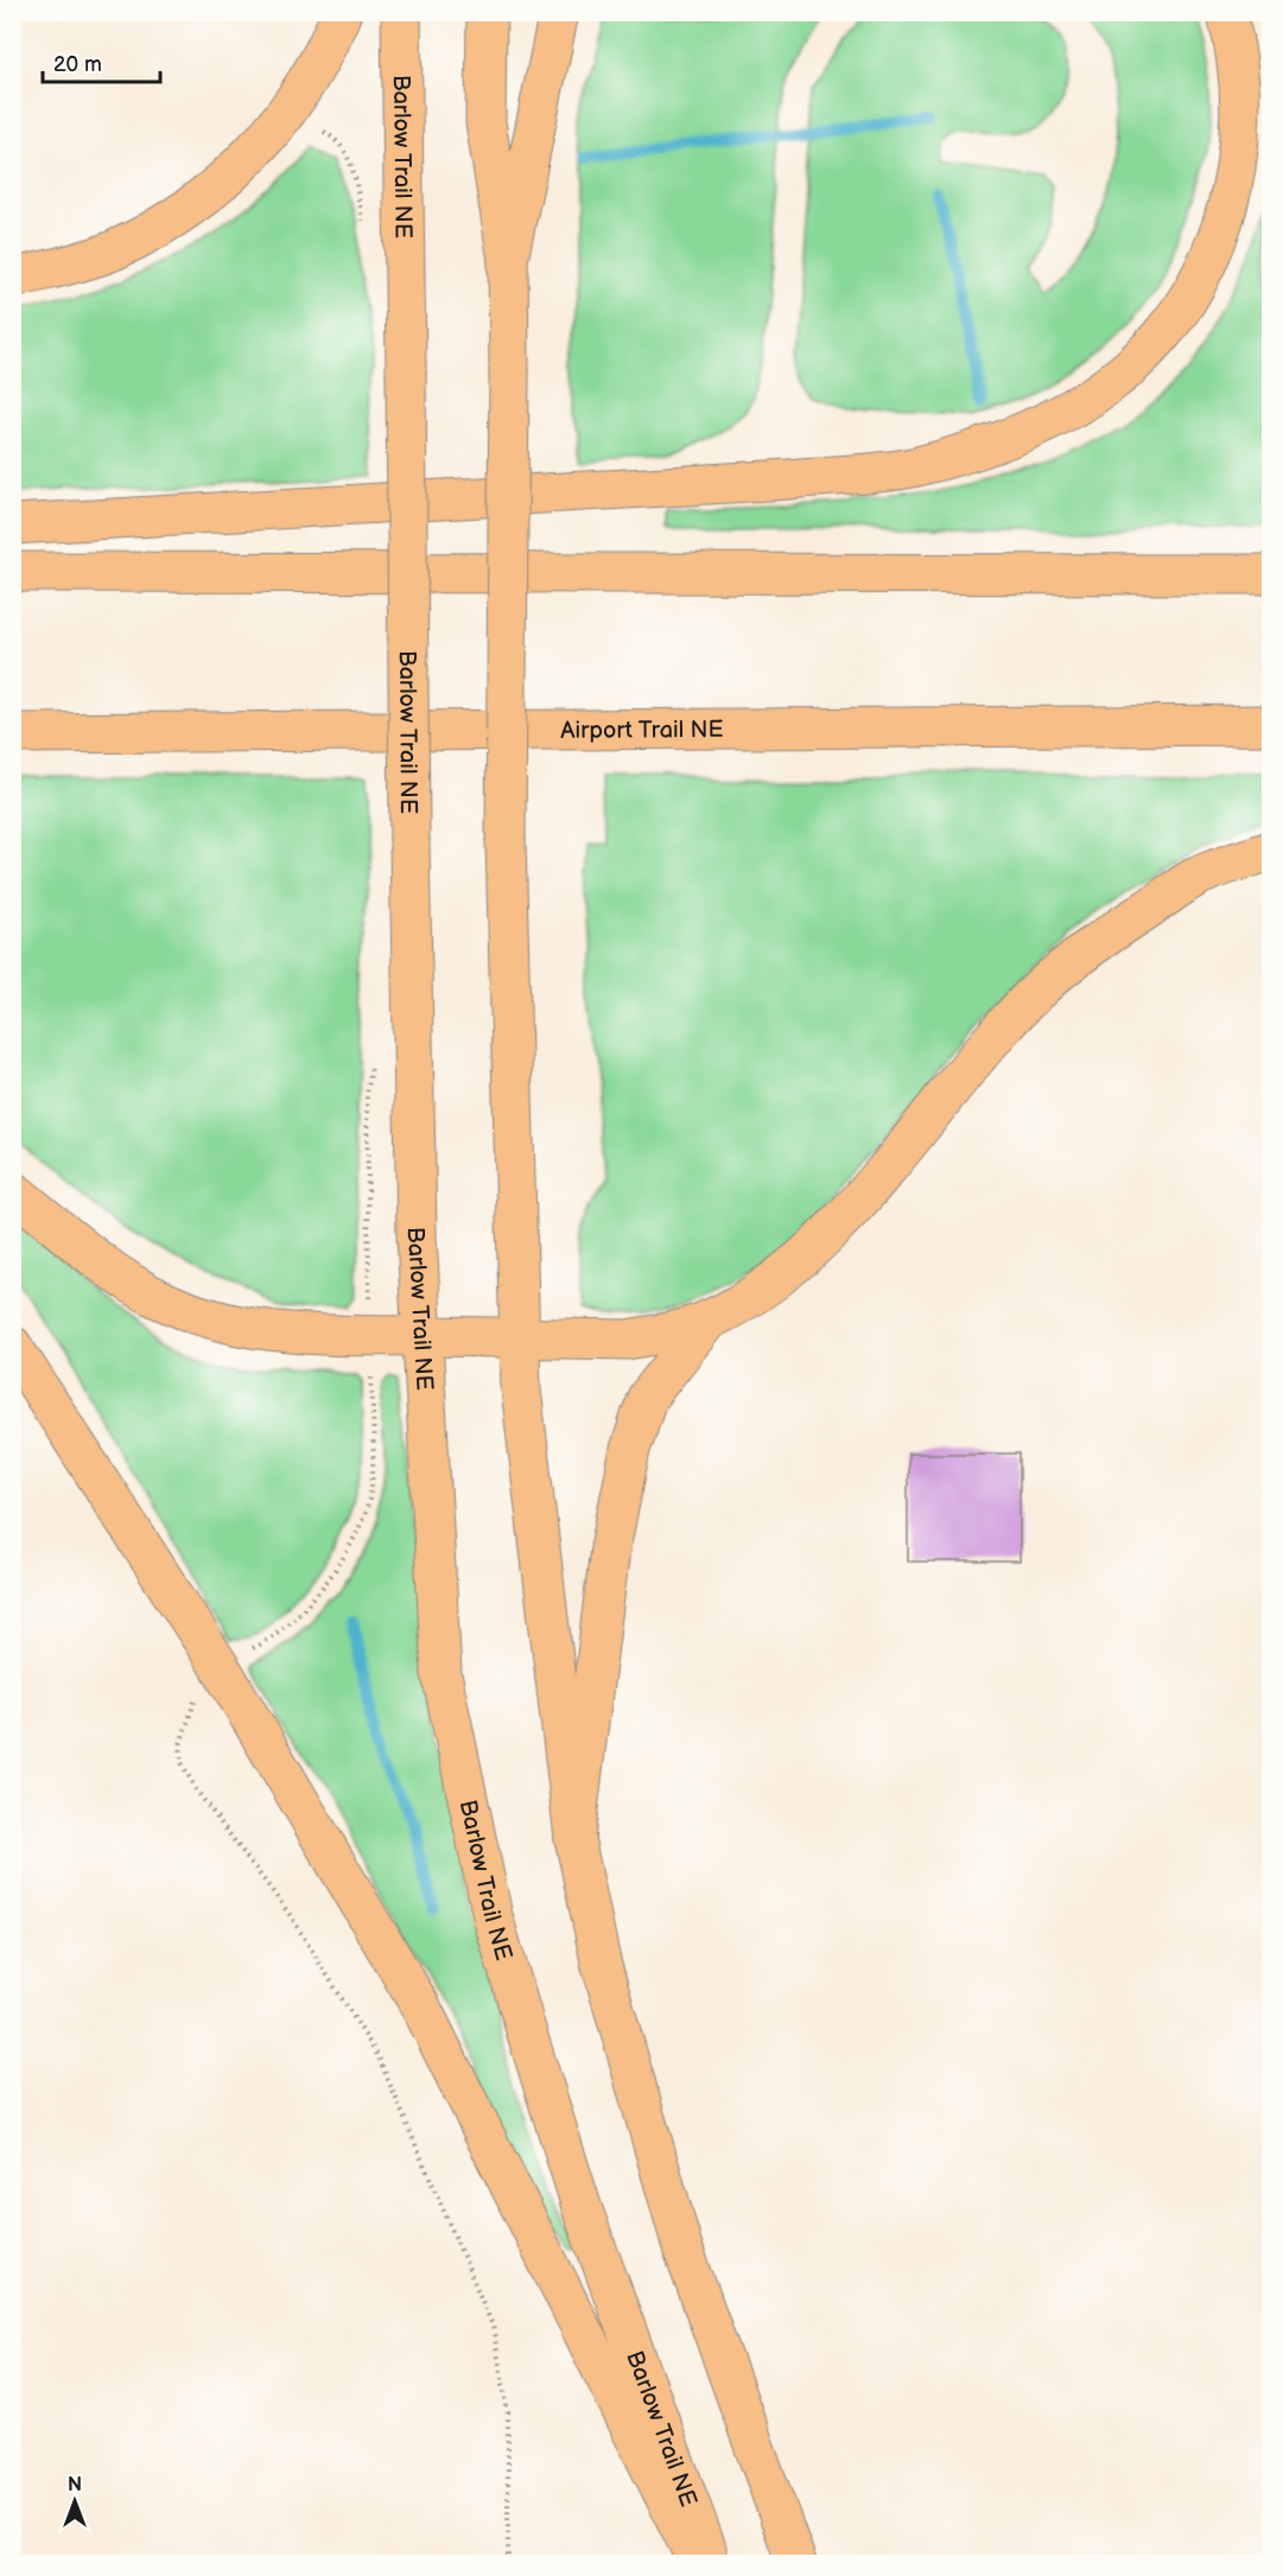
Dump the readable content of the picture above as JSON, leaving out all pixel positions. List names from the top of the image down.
{
  "streets": {
    "main road": ["Barlow Trail NE", "Airport Trail NE"]
  },
  "scale_bar": "20 m",
  "north": "top"
}
